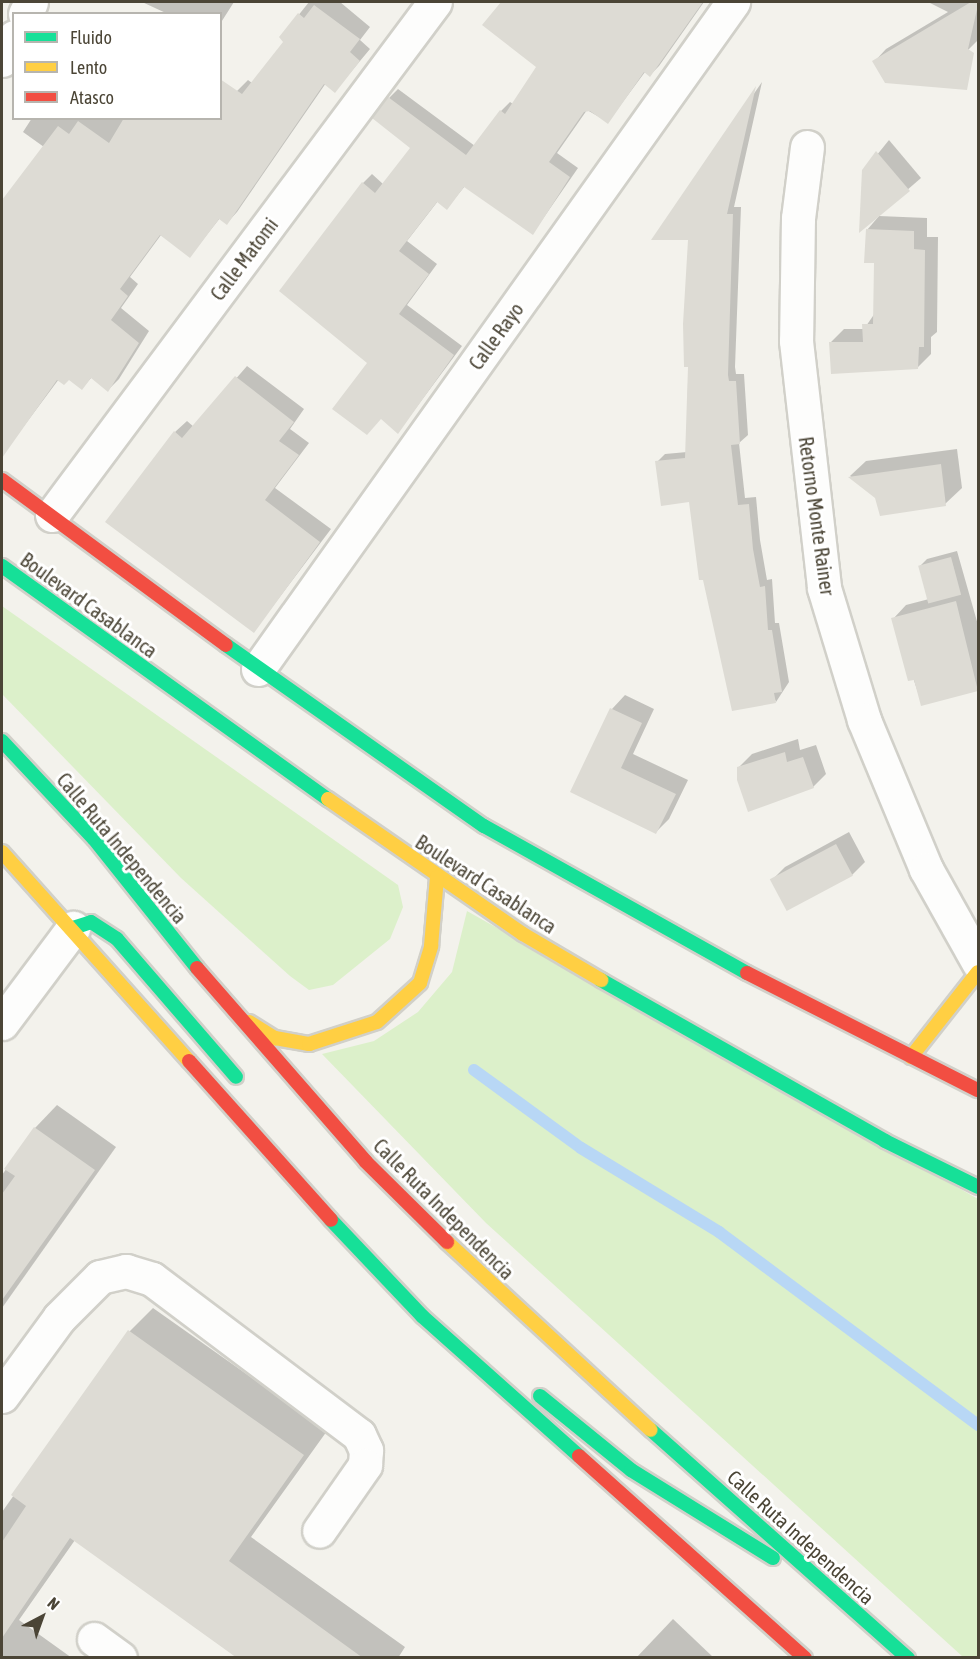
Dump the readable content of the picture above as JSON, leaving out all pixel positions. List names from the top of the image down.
{
  "streets": {
    "main road": ["Boulevard Casablanca", "Calle Ruta Independencia"],
    "street": ["Calle Matomi", "Calle Rayo", "Retorno Monte Rainer"]
  },
  "legend": ["Fluido", "Lento", "Atasco"],
  "north": "top right"
}
